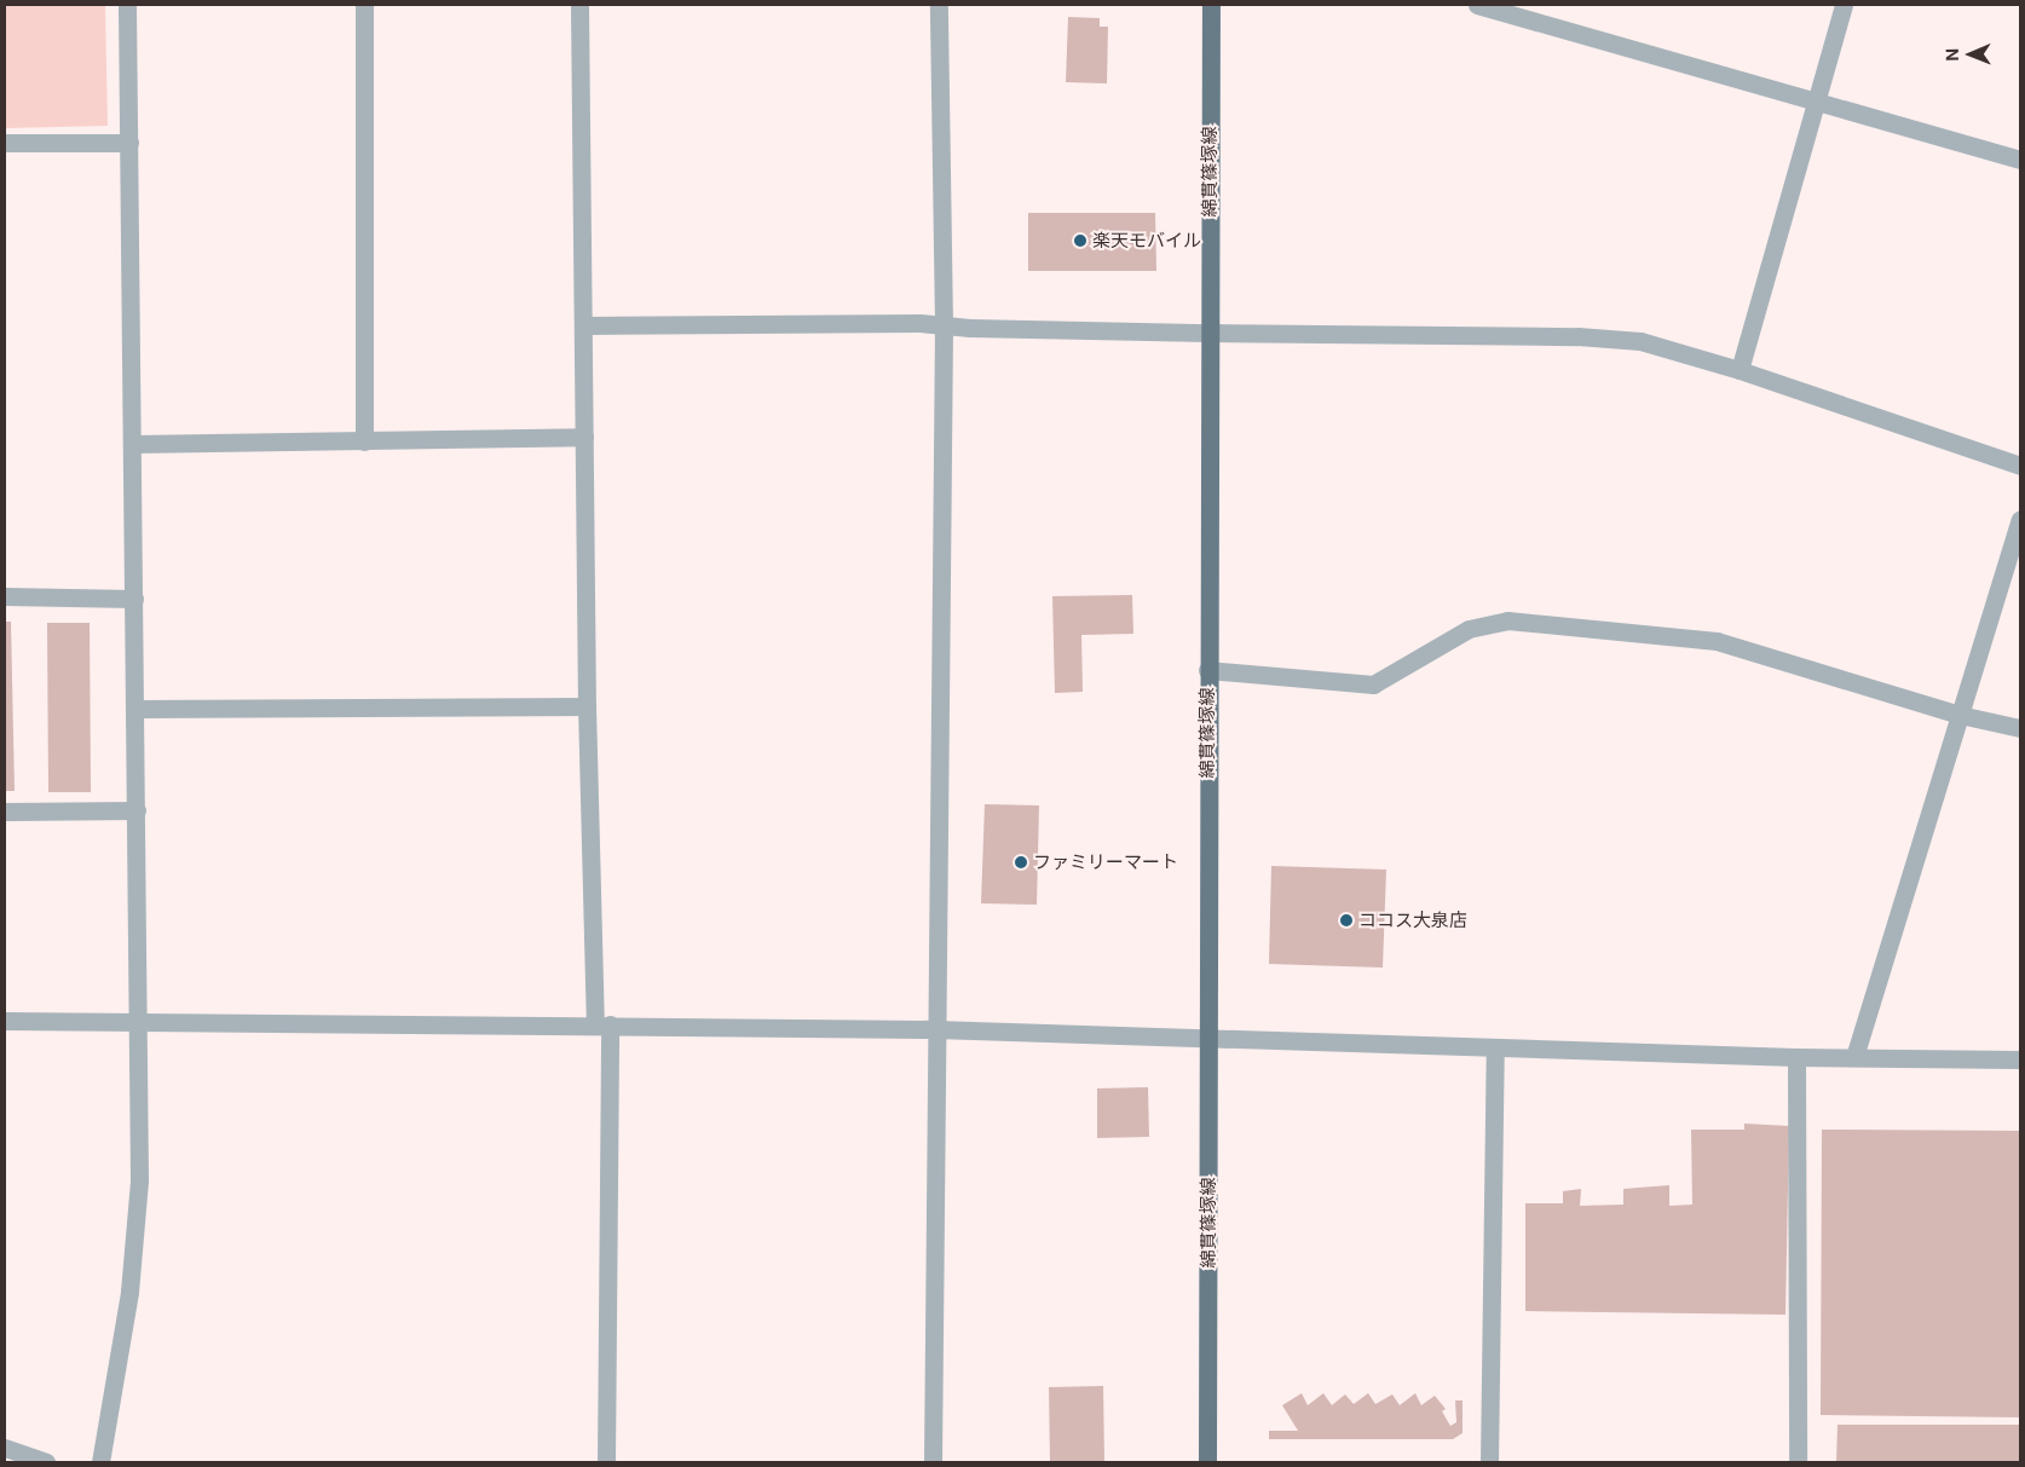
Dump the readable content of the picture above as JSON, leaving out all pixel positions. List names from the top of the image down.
{
  "streets": {
    "main road": ["綿貫篠塚線"]
  },
  "places": ["楽天モバイル", "ファミリーマート", "ココス大泉店"],
  "north": "left"
}
